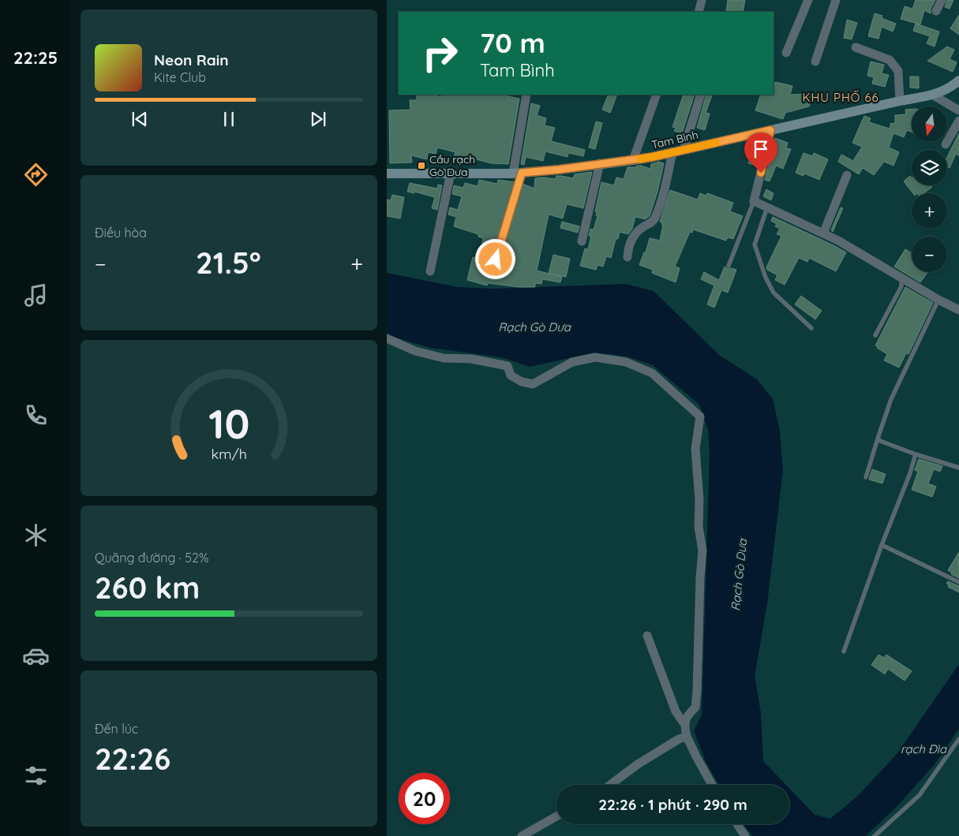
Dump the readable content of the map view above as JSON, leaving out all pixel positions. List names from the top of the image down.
{
  "streets": {
    "main road": ["Tam Bình"]
  },
  "districts": ["KHU PHỐ 66"],
  "water": ["Rạch Gò Dưa", "rạch Đìa"],
  "places": {
    "transit": ["Cầu rạch Gò Dưa"]
  },
  "north": "bottom",
  "page": {
    "tabs": "22:25",
    "turn": ["70 m", "Tam Bình"],
    "song": ["Neon Rain", "Kite Club"],
    "map_buttons": ["+", "−"],
    "tile": [
      "Điều hòa",
      ["Quãng đường · 52%", "260 km"],
      ["Đến lúc", "22:26"]
    ],
    "heat": ["−", "21.5°", "+"],
    "limit": "20",
    "trip": "22:26 · 1 phút · 290 m",
    "gauge": ["10", "km/h"]
  }
}
